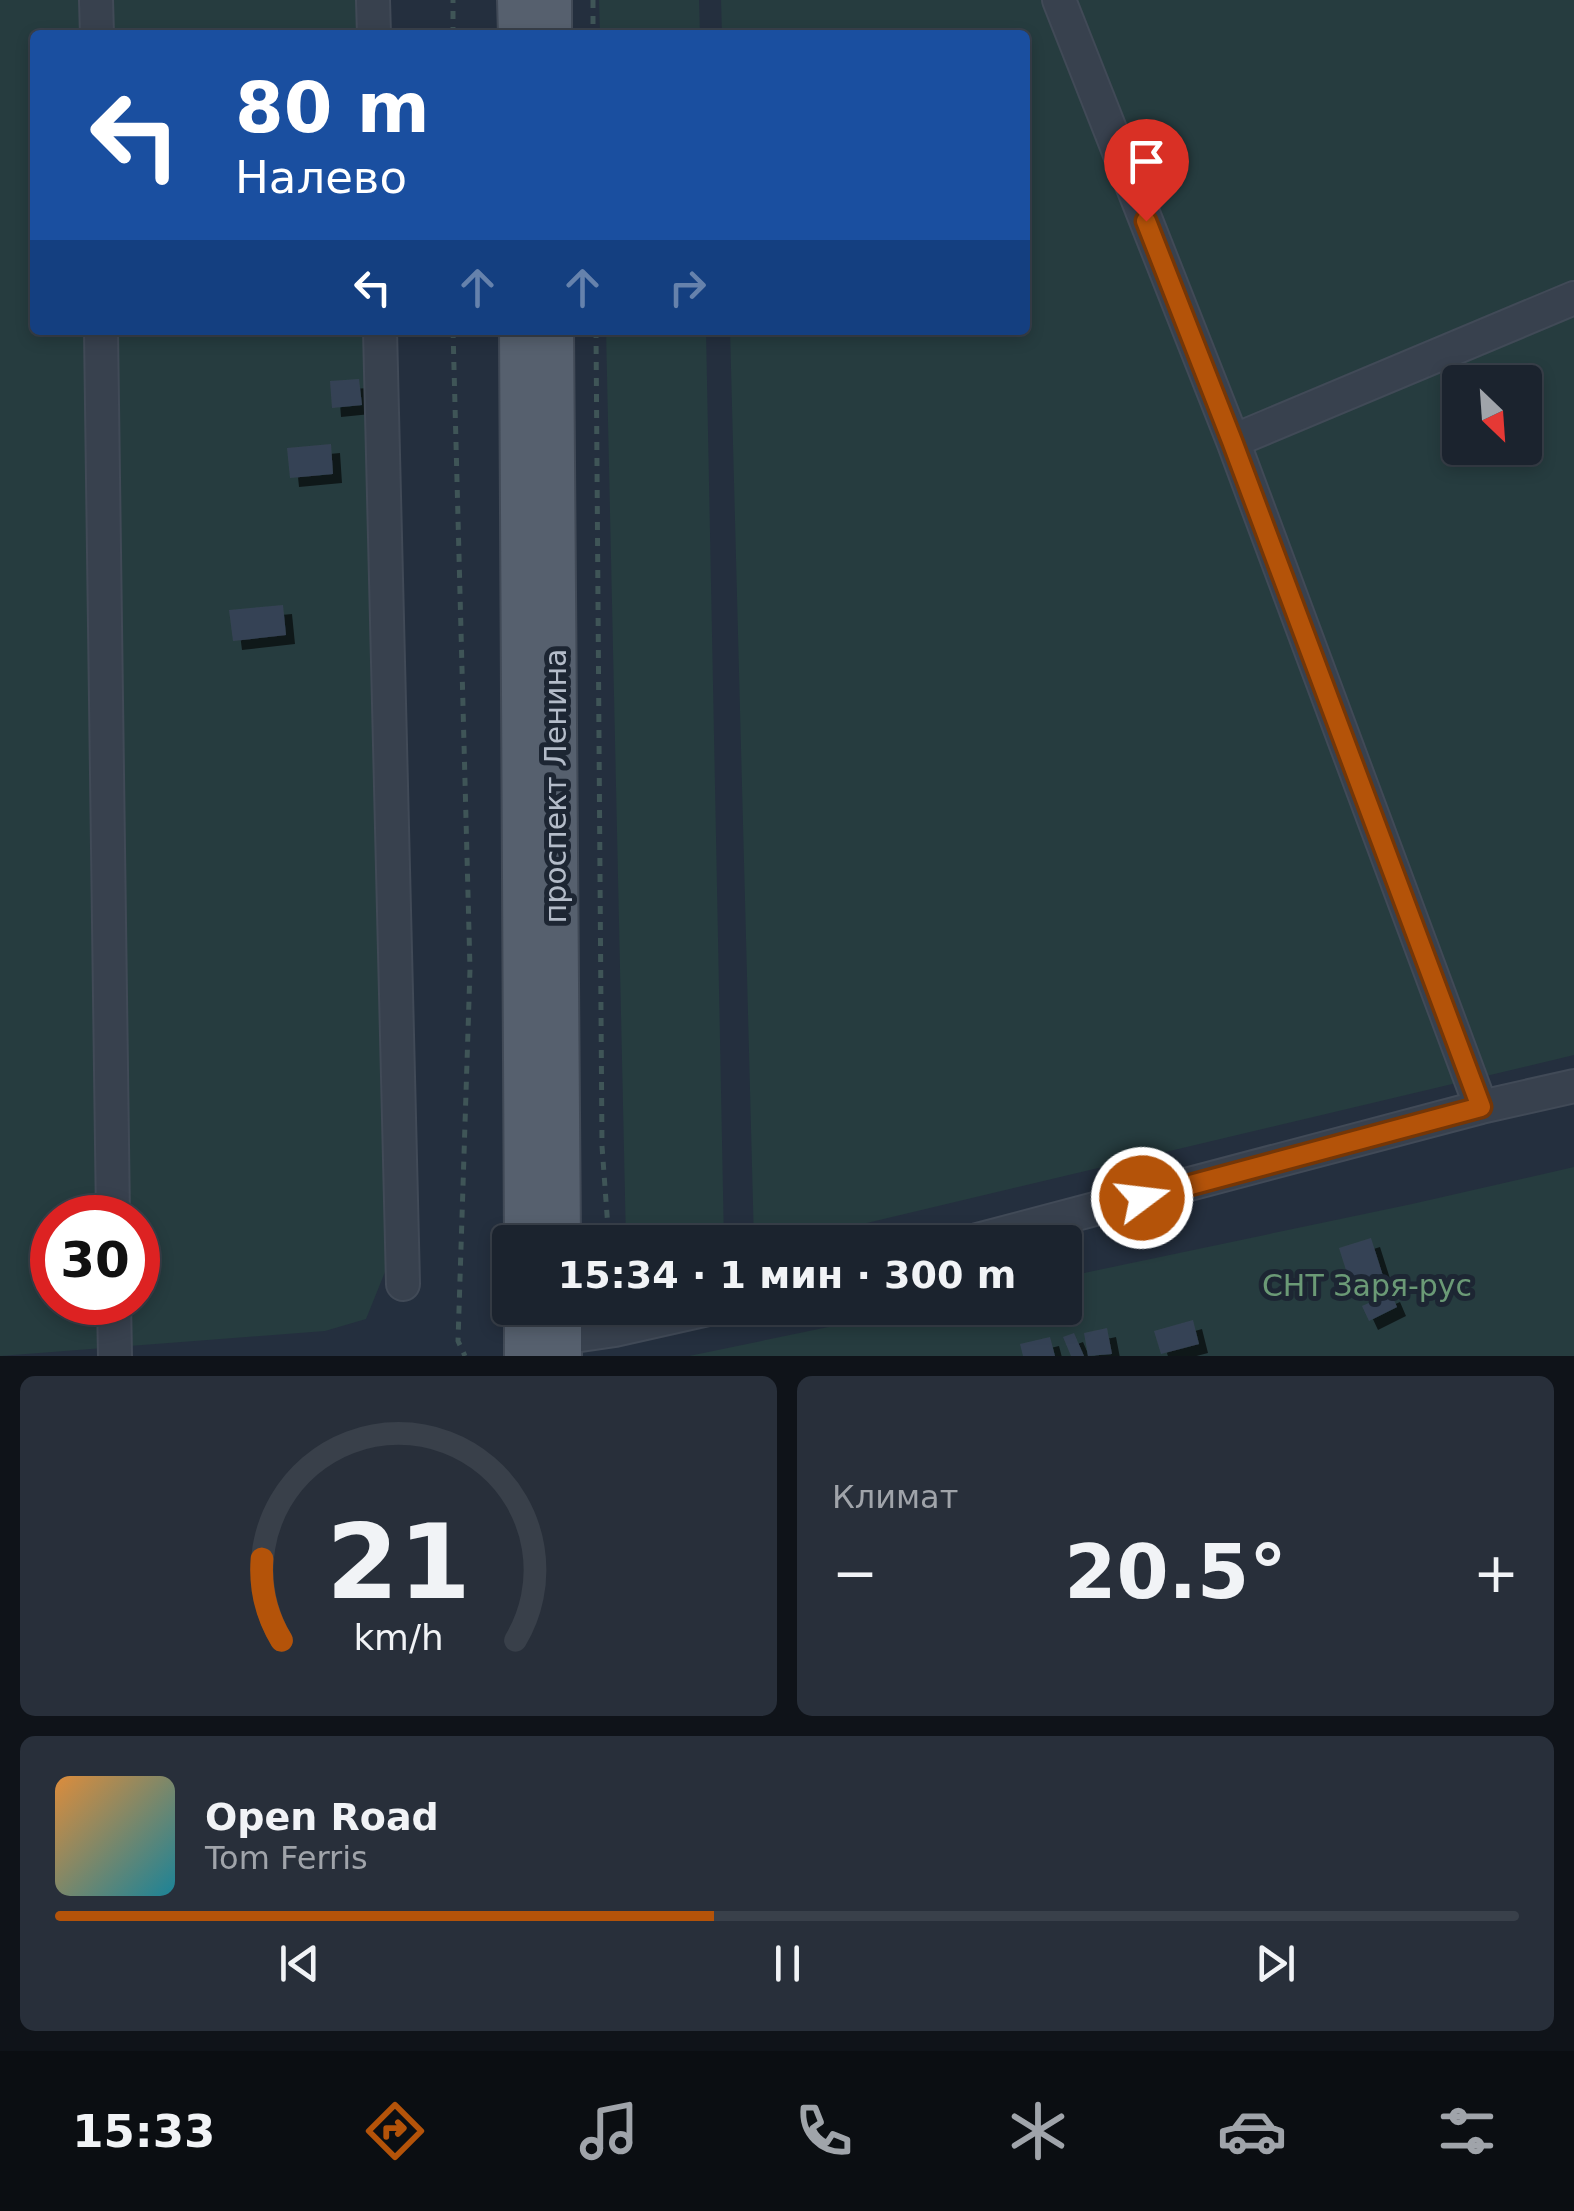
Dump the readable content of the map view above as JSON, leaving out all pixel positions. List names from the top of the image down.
{
  "streets": {
    "main road": ["проспект Ленина"]
  },
  "parks": ["СНТ Заря-рус"],
  "north": "bottom right",
  "page": {
    "turn": ["80 m", "Налево"],
    "limit": "30",
    "trip": "15:34 · 1 мин · 300 m",
    "tile": "Климат",
    "heat": ["−", "20.5°", "+"],
    "song": ["Open Road", "Tom Ferris"],
    "tabs": "15:33",
    "gauge": ["21", "km/h"]
  }
}
